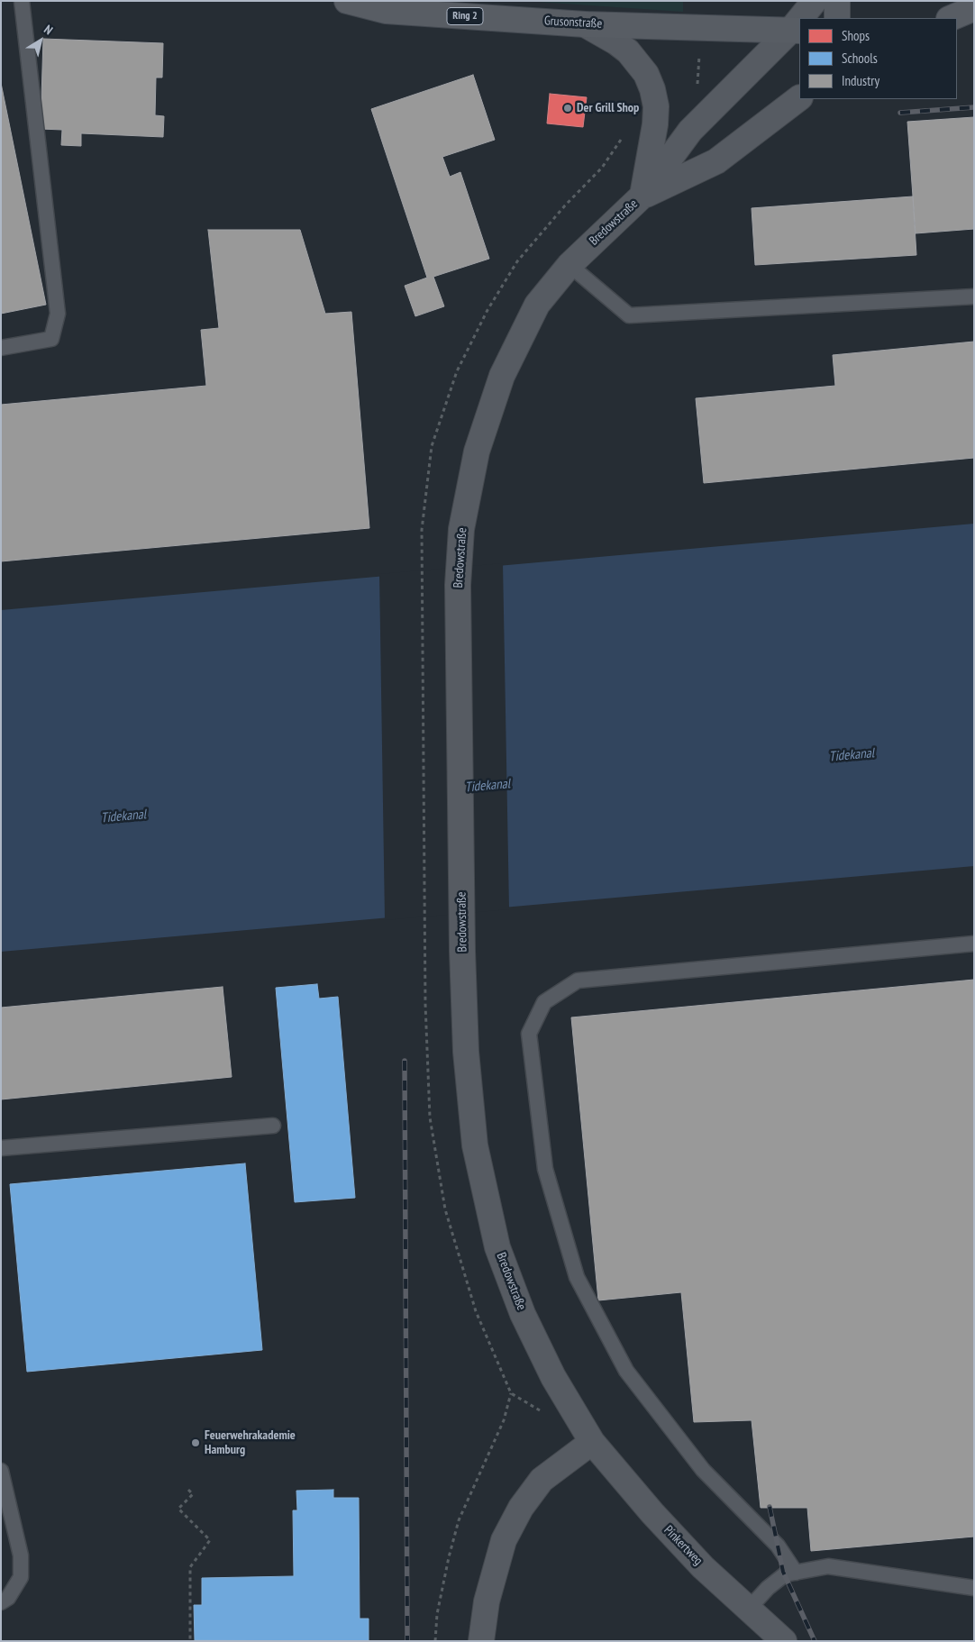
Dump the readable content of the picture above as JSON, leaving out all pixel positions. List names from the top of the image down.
{
  "streets": {
    "main road": ["Ring 2", "Grusonstraße"],
    "street": ["Bredowstraße", "Pinkertweg"]
  },
  "crossings": [
    ["Grusonstraße", "Bredowstraße"],
    ["Bredowstraße", "Pinkertweg"]
  ],
  "water": ["Tidekanal"],
  "places": ["Der Grill Shop", "Feuerwehrakademie Hamburg"],
  "legend": ["Shops", "Schools", "Industry"],
  "north": "top right"
}
